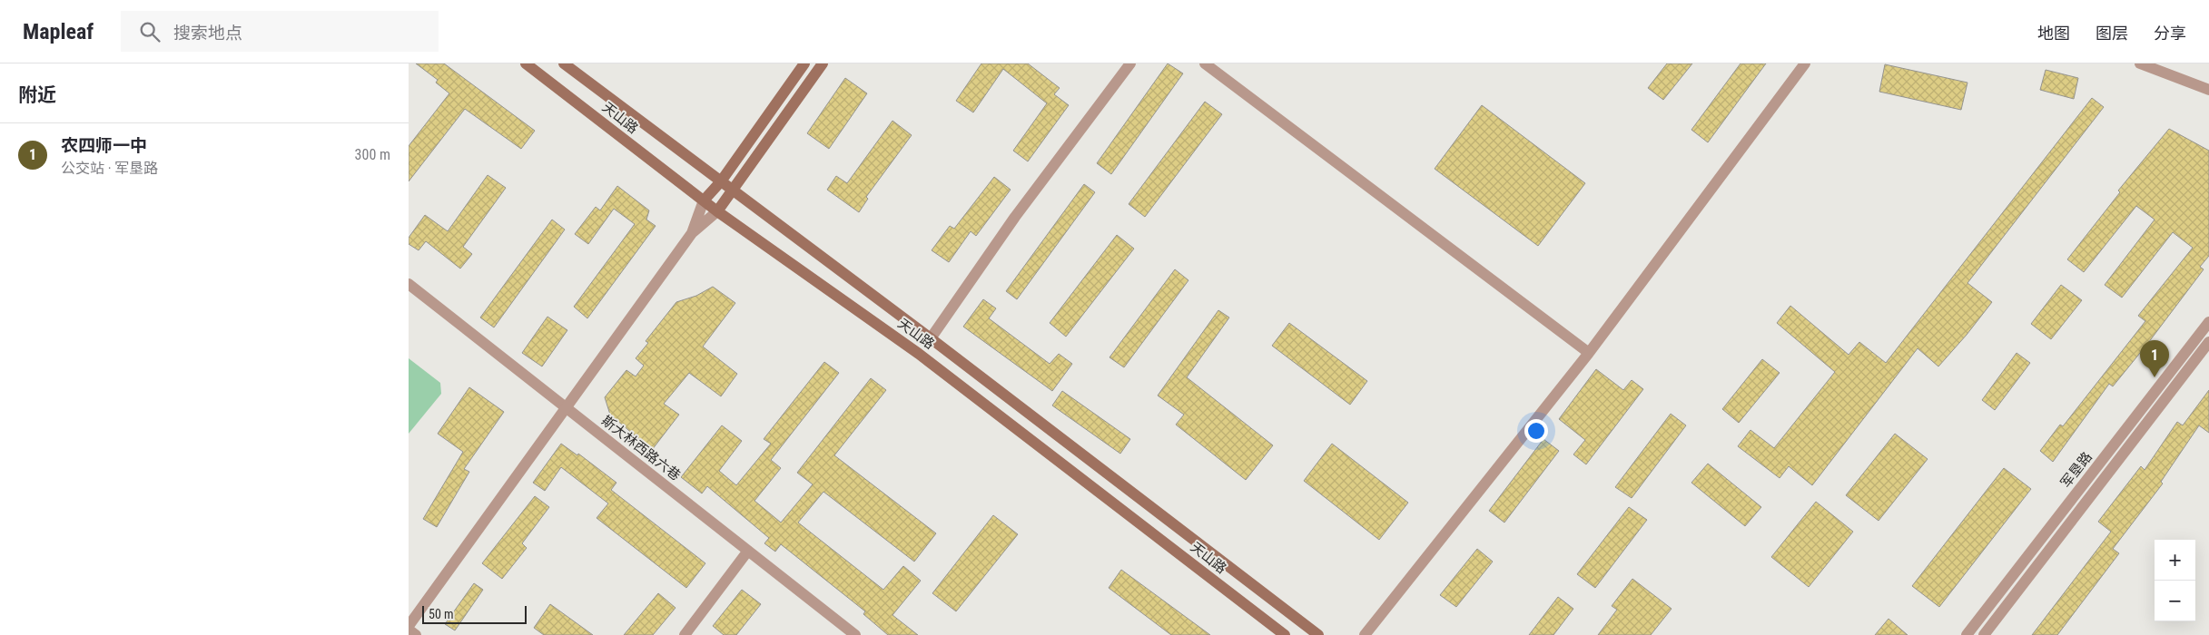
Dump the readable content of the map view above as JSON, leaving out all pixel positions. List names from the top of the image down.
{
  "streets": {
    "main road": ["天山路"],
    "street": ["斯大林西路六巷", "军垦路"]
  },
  "scale_bar": "50 m",
  "page": {
    "header": "Mapleaf",
    "search": "搜索地点",
    "nav": ["地图", "图层", "分享"],
    "heading": "附近",
    "list": [
      {
        "mark": "1",
        "name": "农四师一中",
        "note": "公交站 · 军垦路",
        "value": "300 m"
      }
    ],
    "pins": "1",
    "map_buttons": ["+", "−"],
    "scale": "50 m"
  }
}
